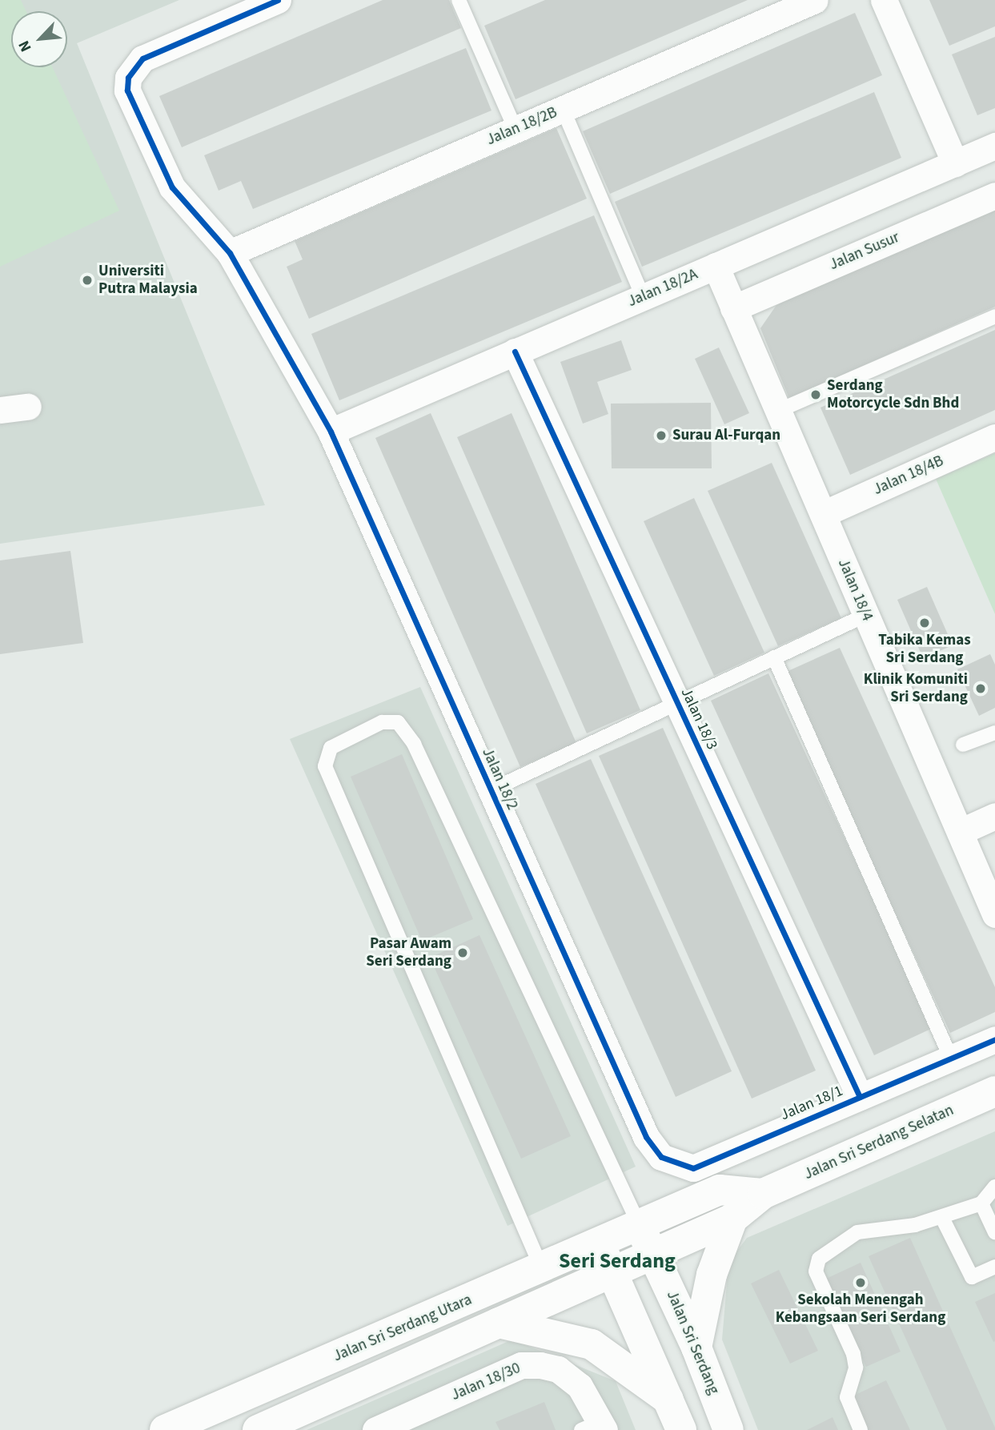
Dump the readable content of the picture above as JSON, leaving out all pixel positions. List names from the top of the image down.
{
  "streets": {
    "street": [
      "Jalan 18/2B",
      "Jalan Susur",
      "Jalan 18/2A",
      "Jalan 18/4B",
      "Jalan 18/4",
      "Jalan 18/3",
      "Jalan 18/2",
      "Jalan 18/1",
      "Jalan Sri Serdang Selatan",
      "Jalan Sri Serdang Utara",
      "Jalan Sri Serdang",
      "Jalan 18/30"
    ]
  },
  "crossings": [
    ["Jalan 18/2B", "Jalan 18/2"],
    ["Jalan Susur", "Jalan 18/4"],
    ["Jalan 18/2A", "Jalan 18/4"],
    ["Jalan 18/2A", "Jalan 18/3"],
    ["Jalan 18/2A", "Jalan 18/2"],
    ["Jalan 18/4B", "Jalan 18/4"],
    ["Jalan 18/3", "Jalan 18/1"],
    ["Jalan 18/2", "Jalan 18/1"],
    ["Jalan Sri Serdang Selatan", "Jalan Sri Serdang Utara"],
    ["Jalan Sri Serdang Selatan", "Jalan Sri Serdang"],
    ["Jalan Sri Serdang Utara", "Jalan Sri Serdang"]
  ],
  "districts": ["Seri Serdang"],
  "places": [
    "Universiti Putra Malaysia",
    "Serdang Motorcycle Sdn Bhd",
    "Surau Al-Furqan",
    "Tabika Kemas Sri Serdang",
    "Klinik Komuniti Sri Serdang",
    "Pasar Awam Seri Serdang",
    "Sekolah Menengah Kebangsaan Seri Serdang"
  ],
  "north": "bottom left"
}
